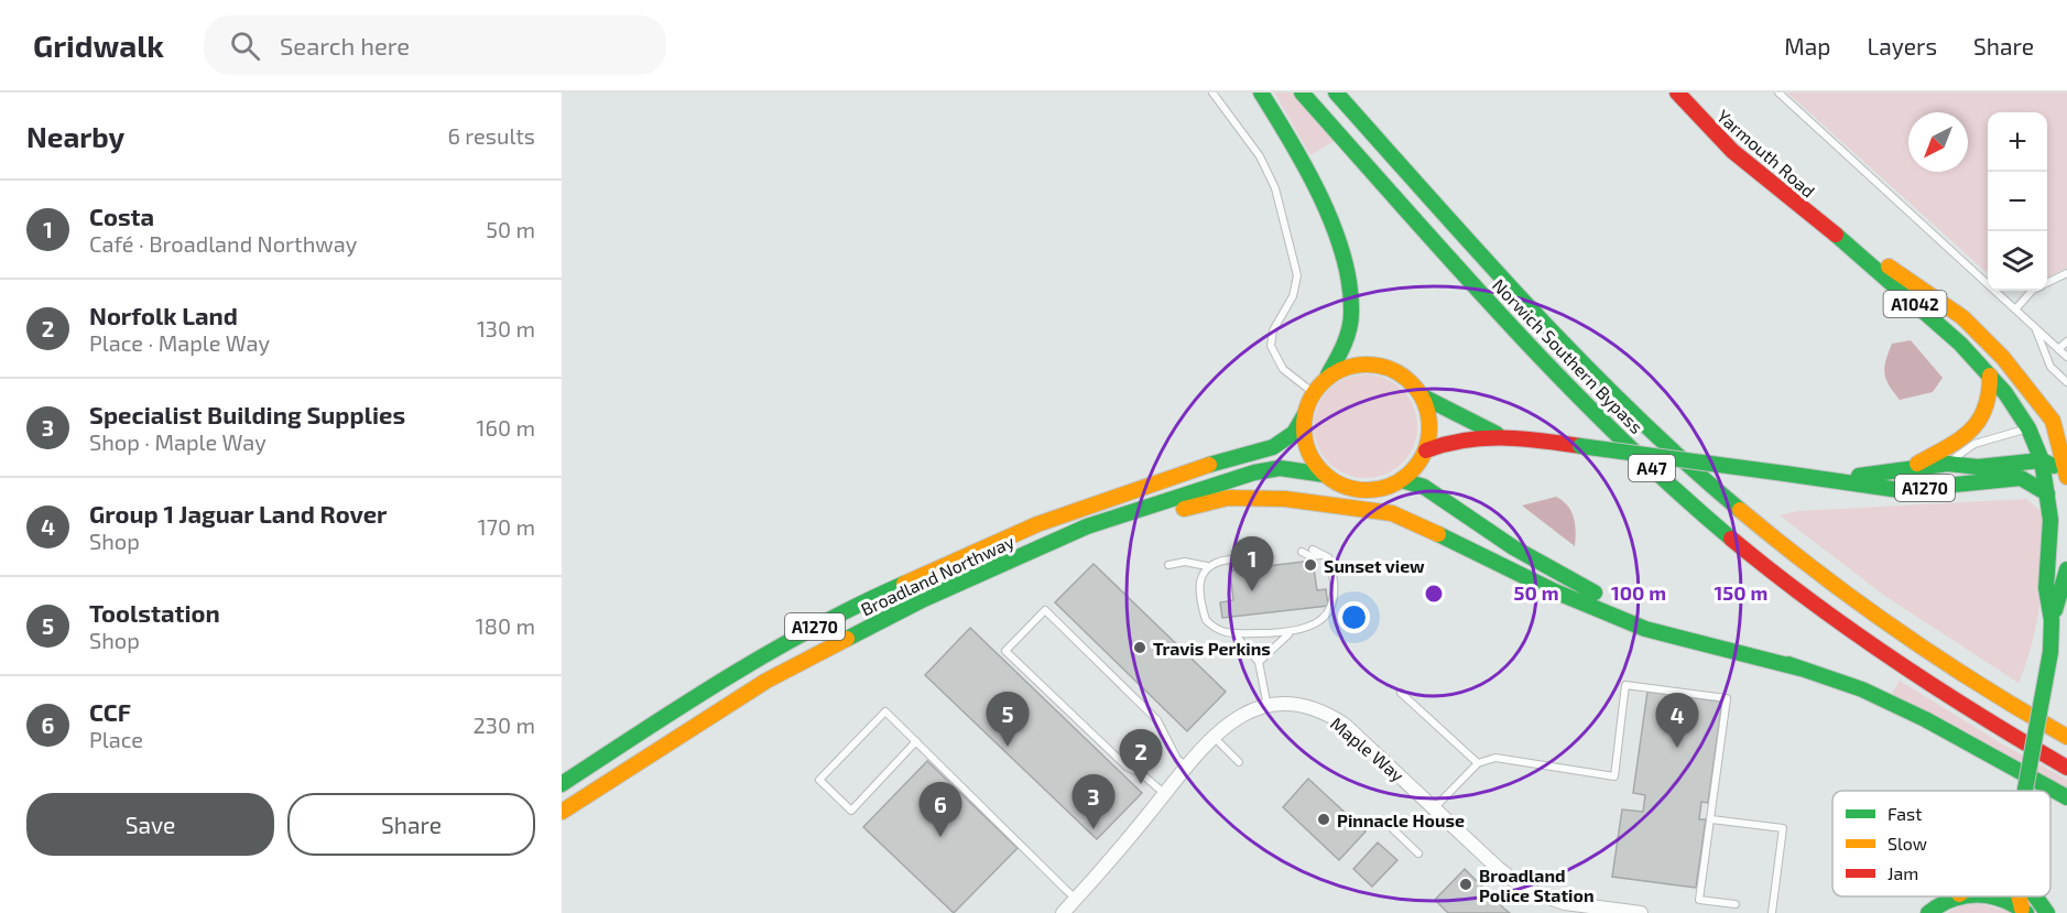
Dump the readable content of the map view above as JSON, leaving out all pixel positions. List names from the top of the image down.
{
  "streets": {
    "highway": [
      "Yarmouth Road",
      "A1042",
      "Norwich Southern Bypass",
      "A47",
      "A1270",
      "Broadland Northway"
    ],
    "street": ["Maple Way"]
  },
  "crossings": [
    ["A1270", "Broadland Northway"]
  ],
  "places": [
    "Sunset view",
    "Travis Perkins",
    "Pinnacle House",
    "Broadland Police Station"
  ],
  "legend": ["Fast", "Slow", "Jam"],
  "north": "bottom left",
  "page": {
    "header": "Gridwalk",
    "search": "Search here",
    "nav": ["Map", "Layers", "Share"],
    "heading": ["Nearby", "6 results"],
    "map_buttons": ["+", "−"],
    "list": [
      {
        "mark": "1",
        "name": "Costa",
        "note": "Café · Broadland Northway",
        "value": "50 m"
      },
      {
        "mark": "2",
        "name": "Norfolk Land",
        "note": "Place · Maple Way",
        "value": "130 m"
      },
      {
        "mark": "3",
        "name": "Specialist Building Supplies",
        "note": "Shop · Maple Way",
        "value": "160 m"
      },
      {
        "mark": "4",
        "name": "Group 1 Jaguar Land Rover",
        "note": "Shop",
        "value": "170 m"
      },
      {
        "mark": "5",
        "name": "Toolstation",
        "note": "Shop",
        "value": "180 m"
      },
      {
        "mark": "6",
        "name": "CCF",
        "note": "Place",
        "value": "230 m"
      }
    ],
    "pins": [
      "1",
      "5",
      "4",
      "2",
      "3",
      "6"
    ],
    "buttons": ["Save", "Share"]
  },
  "rings": ["50 m", "100 m", "150 m"]
}
